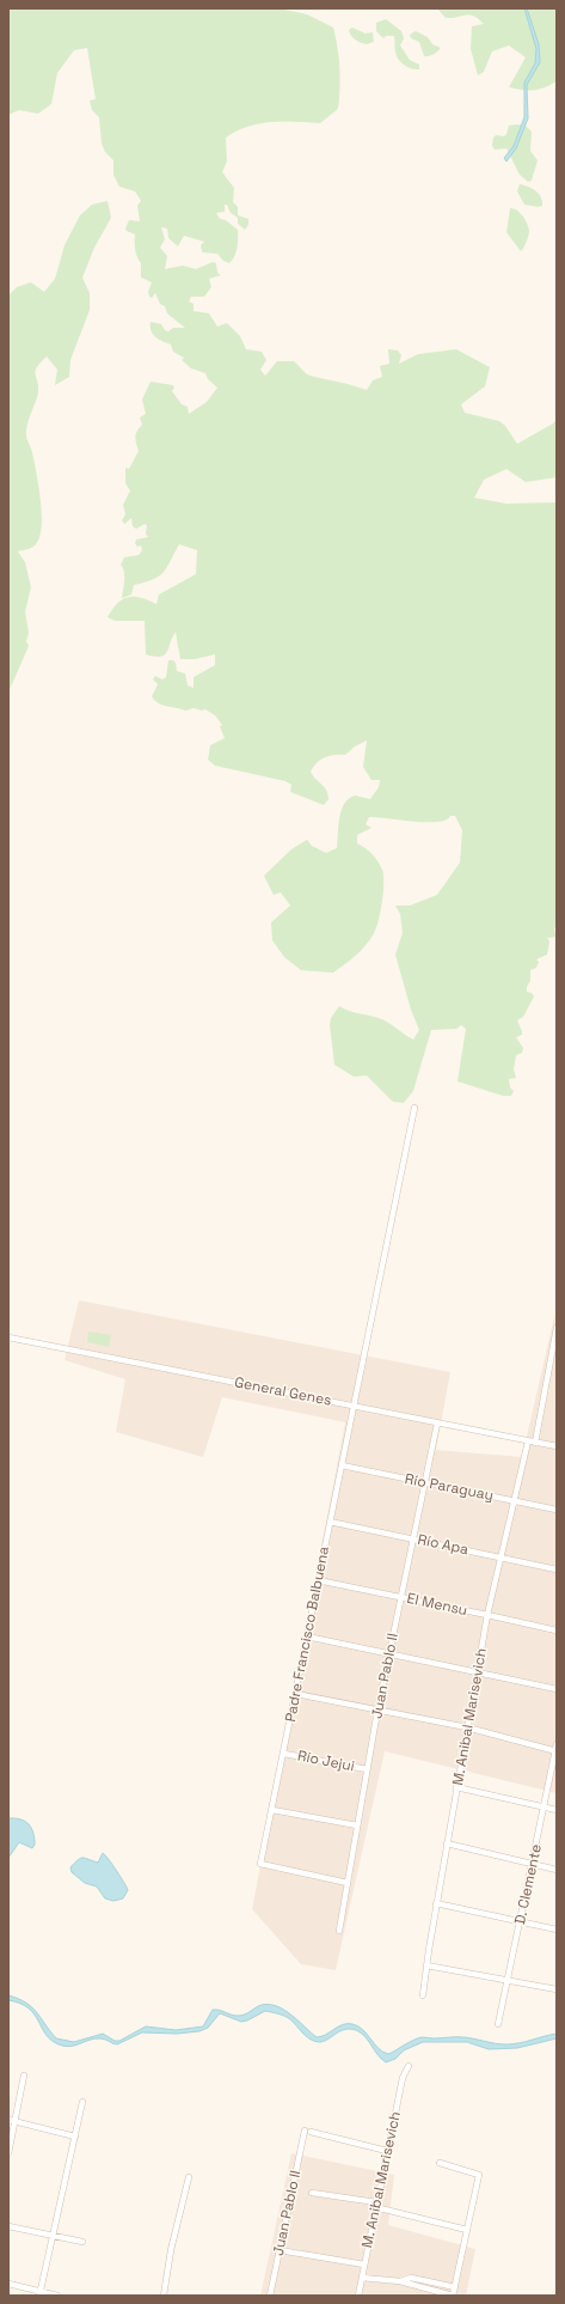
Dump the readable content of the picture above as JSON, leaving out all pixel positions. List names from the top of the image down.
{
  "streets": {
    "street": [
      "General Genes",
      "Río Paraguay",
      "Río Apa",
      "El Mensu",
      "Padre Francisco Balbuena",
      "Juan Pablo II",
      "M. Anibal Marisevich",
      "Río Jejui",
      "D. Clemente"
    ]
  },
  "crossings": [
    ["General Genes", "Padre Francisco Balbuena"],
    ["General Genes", "Juan Pablo II"],
    ["General Genes", "M. Anibal Marisevich"],
    ["Río Paraguay", "Padre Francisco Balbuena"],
    ["Río Paraguay", "Juan Pablo II"],
    ["Río Paraguay", "M. Anibal Marisevich"],
    ["Río Apa", "Padre Francisco Balbuena"],
    ["Río Apa", "Juan Pablo II"],
    ["Río Apa", "M. Anibal Marisevich"],
    ["El Mensu", "Padre Francisco Balbuena"],
    ["El Mensu", "Juan Pablo II"],
    ["El Mensu", "M. Anibal Marisevich"],
    ["Padre Francisco Balbuena", "Juan Pablo II"],
    ["Padre Francisco Balbuena", "Río Jejui"],
    ["Juan Pablo II", "M. Anibal Marisevich"],
    ["Juan Pablo II", "Río Jejui"]
  ]
}
